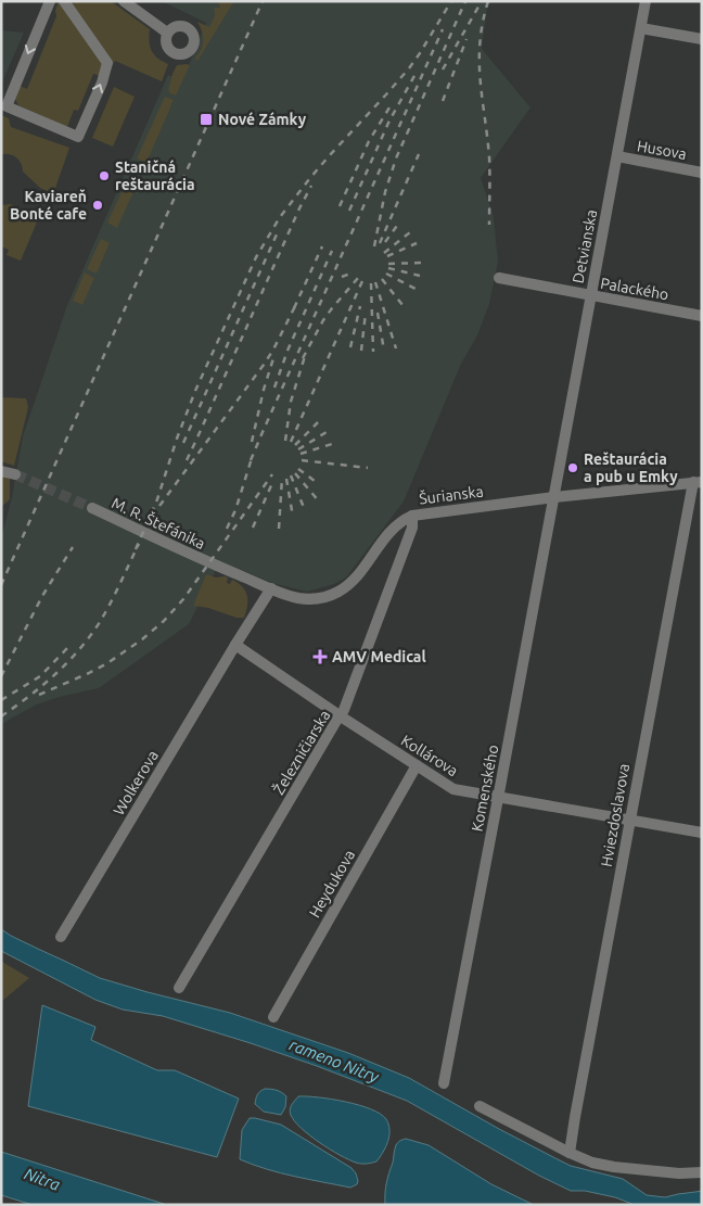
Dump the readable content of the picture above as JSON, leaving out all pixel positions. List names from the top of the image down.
{
  "streets": {
    "street": [
      "Husova",
      "Detvianska",
      "Palackého",
      "Šurianska",
      "M. R. Štefánika",
      "Železničiarska",
      "Kollárova",
      "Wolkerova",
      "Komenského",
      "Hviezdoslavova",
      "Heydukova"
    ]
  },
  "crossings": [
    ["Husova", "Detvianska"],
    ["Detvianska", "Palackého"],
    ["Detvianska", "Šurianska"],
    ["Detvianska", "Komenského"],
    ["Šurianska", "M. R. Štefánika"],
    ["Šurianska", "Železničiarska"],
    ["Šurianska", "Komenského"],
    ["Šurianska", "Hviezdoslavova"],
    ["Železničiarska", "Kollárova"],
    ["Kollárova", "Wolkerova"],
    ["Kollárova", "Komenského"],
    ["Kollárova", "Hviezdoslavova"],
    ["Kollárova", "Heydukova"]
  ],
  "water": ["rameno Nitry", "Nitra"],
  "places": {
    "transit": ["Nové Zámky"],
    "other": ["Staničná reštaurácia", "Kaviareň Bonté cafe", "Reštaurácia a pub u Emky"],
    "health": ["AMV Medical"]
  }
}
